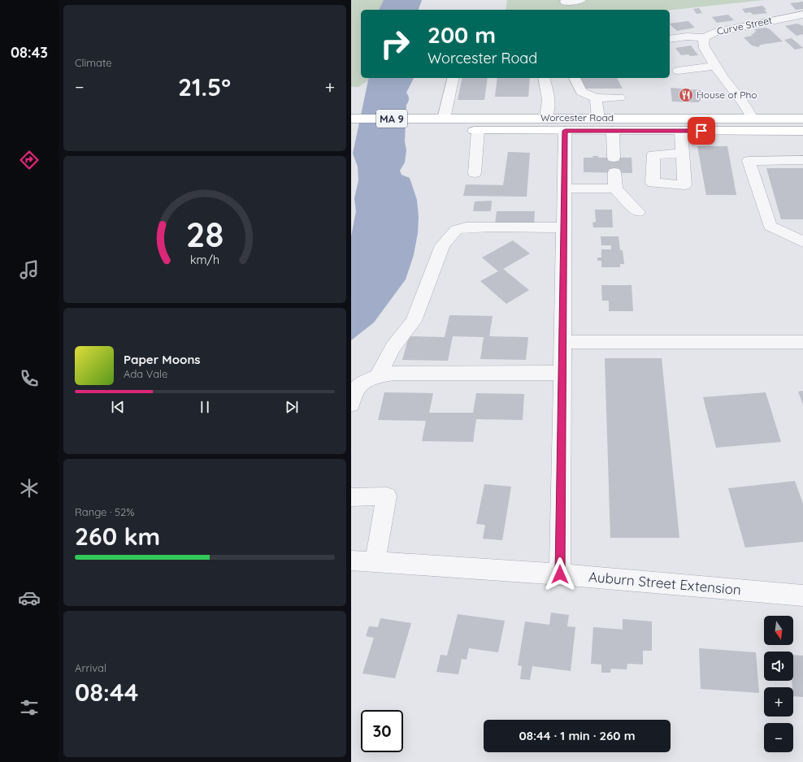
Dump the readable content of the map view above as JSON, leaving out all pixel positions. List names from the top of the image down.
{
  "streets": {
    "highway": ["Worcester Road", "MA 9"],
    "street": ["Curve Street", "Auburn Street Extension"]
  },
  "crossings": [
    ["Curve Street", "Worcester Road"]
  ],
  "places": {
    "restaurant": ["House of Pho"]
  },
  "north": "bottom",
  "page": {
    "tabs": "08:43",
    "tile": [
      "Climate",
      ["Range · 52%", "260 km"],
      ["Arrival", "08:44"]
    ],
    "turn": ["200 m", "Worcester Road"],
    "heat": ["−", "21.5°", "+"],
    "song": ["Paper Moons", "Ada Vale"],
    "map_buttons": ["+", "−"],
    "limit": "30",
    "trip": "08:44 · 1 min · 260 m",
    "gauge": ["28", "km/h"]
  }
}
